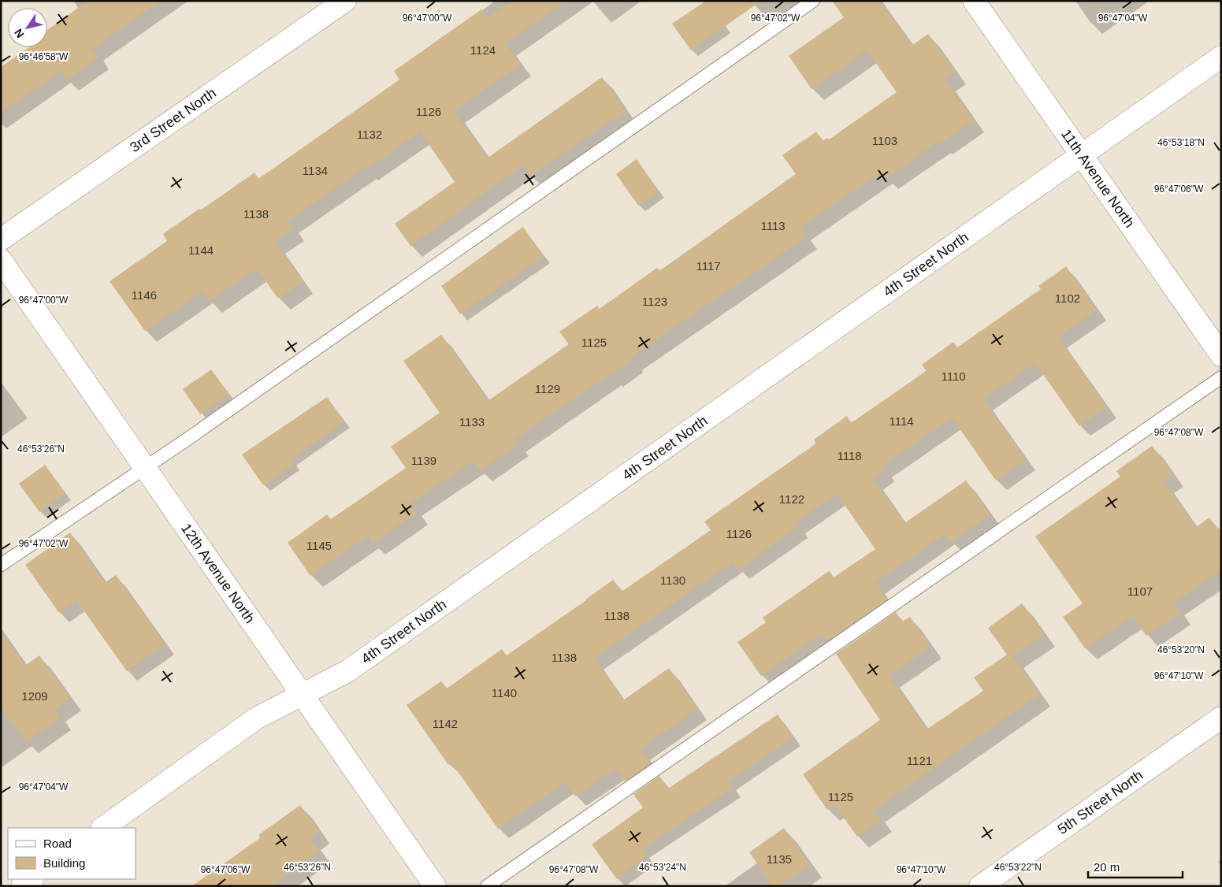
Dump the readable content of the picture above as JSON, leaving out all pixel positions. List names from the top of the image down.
{
  "streets": {
    "street": [
      "3rd Street North",
      "11th Avenue North",
      "4th Street North",
      "12th Avenue North",
      "5th Street North"
    ]
  },
  "crossings": [
    ["11th Avenue North", "4th Street North"],
    ["4th Street North", "12th Avenue North"]
  ],
  "house_numbers": [
    "1124",
    "1126",
    "1132",
    "1103",
    "1134",
    "1138",
    "1113",
    "1144",
    "1117",
    "1146",
    "1102",
    "1123",
    "1125",
    "1110",
    "1129",
    "1114",
    "1133",
    "1118",
    "1139",
    "1122",
    "1126",
    "1145",
    "1130",
    "1107",
    "1138",
    "1138",
    "1140",
    "1209",
    "1142",
    "1121",
    "1125",
    "1135"
  ],
  "legend": ["Road", "Building"],
  "scale_bar": "20 m",
  "north": "bottom left",
  "coordinates": [
    "96°47'00\"W",
    "96°47'02\"W",
    "96°47'04\"W",
    "96°46'58\"W",
    "46°53'18\"N",
    "96°47'06\"W",
    "96°47'08\"W",
    "46°53'26\"N",
    "46°53'20\"N",
    "96°47'10\"W",
    "46°53'24\"N",
    "46°53'22\"N"
  ]
}
